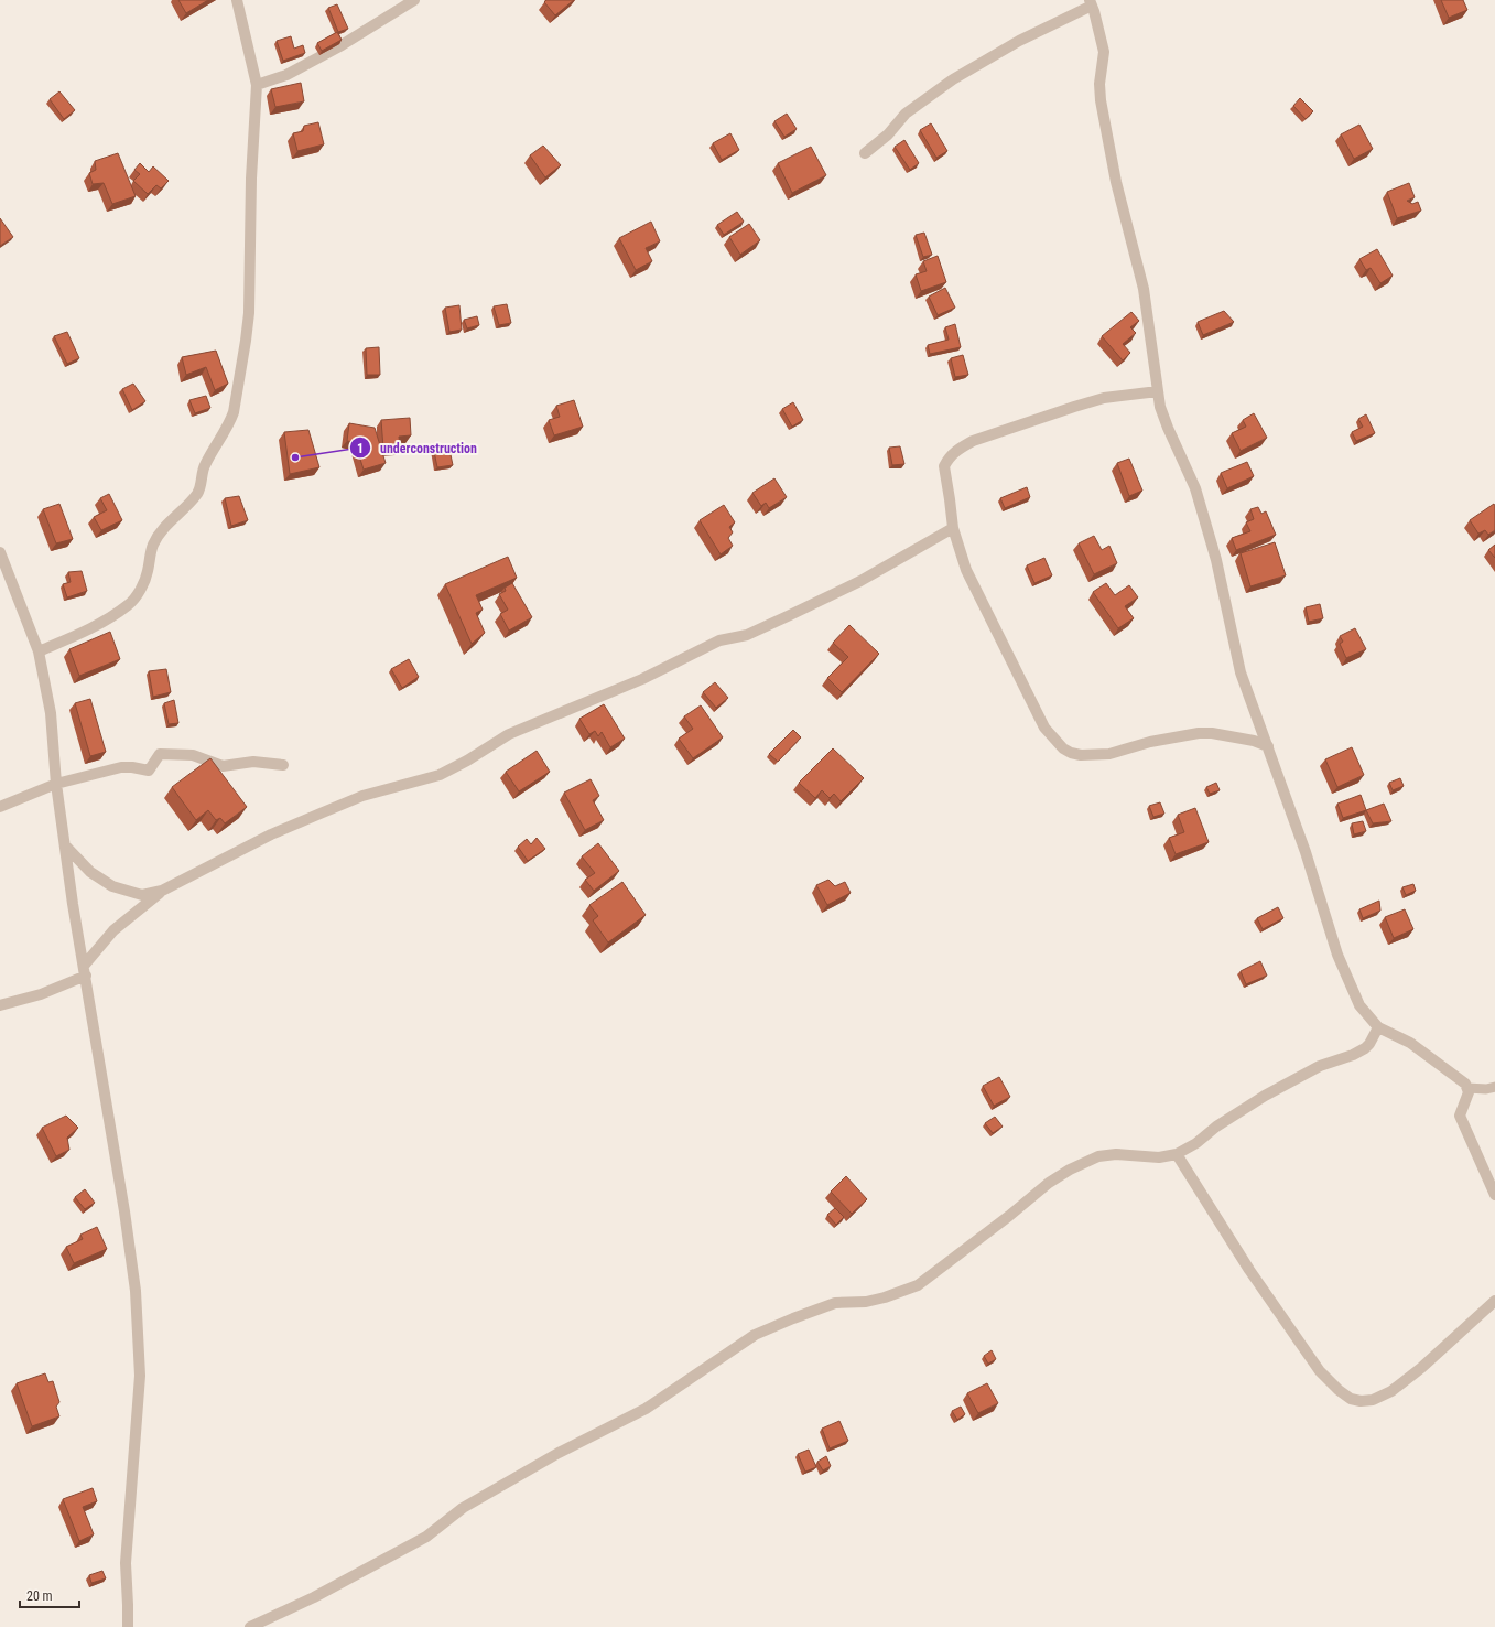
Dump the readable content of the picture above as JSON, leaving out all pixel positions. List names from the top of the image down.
{
  "places": ["underconstruction"],
  "scale_bar": "20 m"
}
